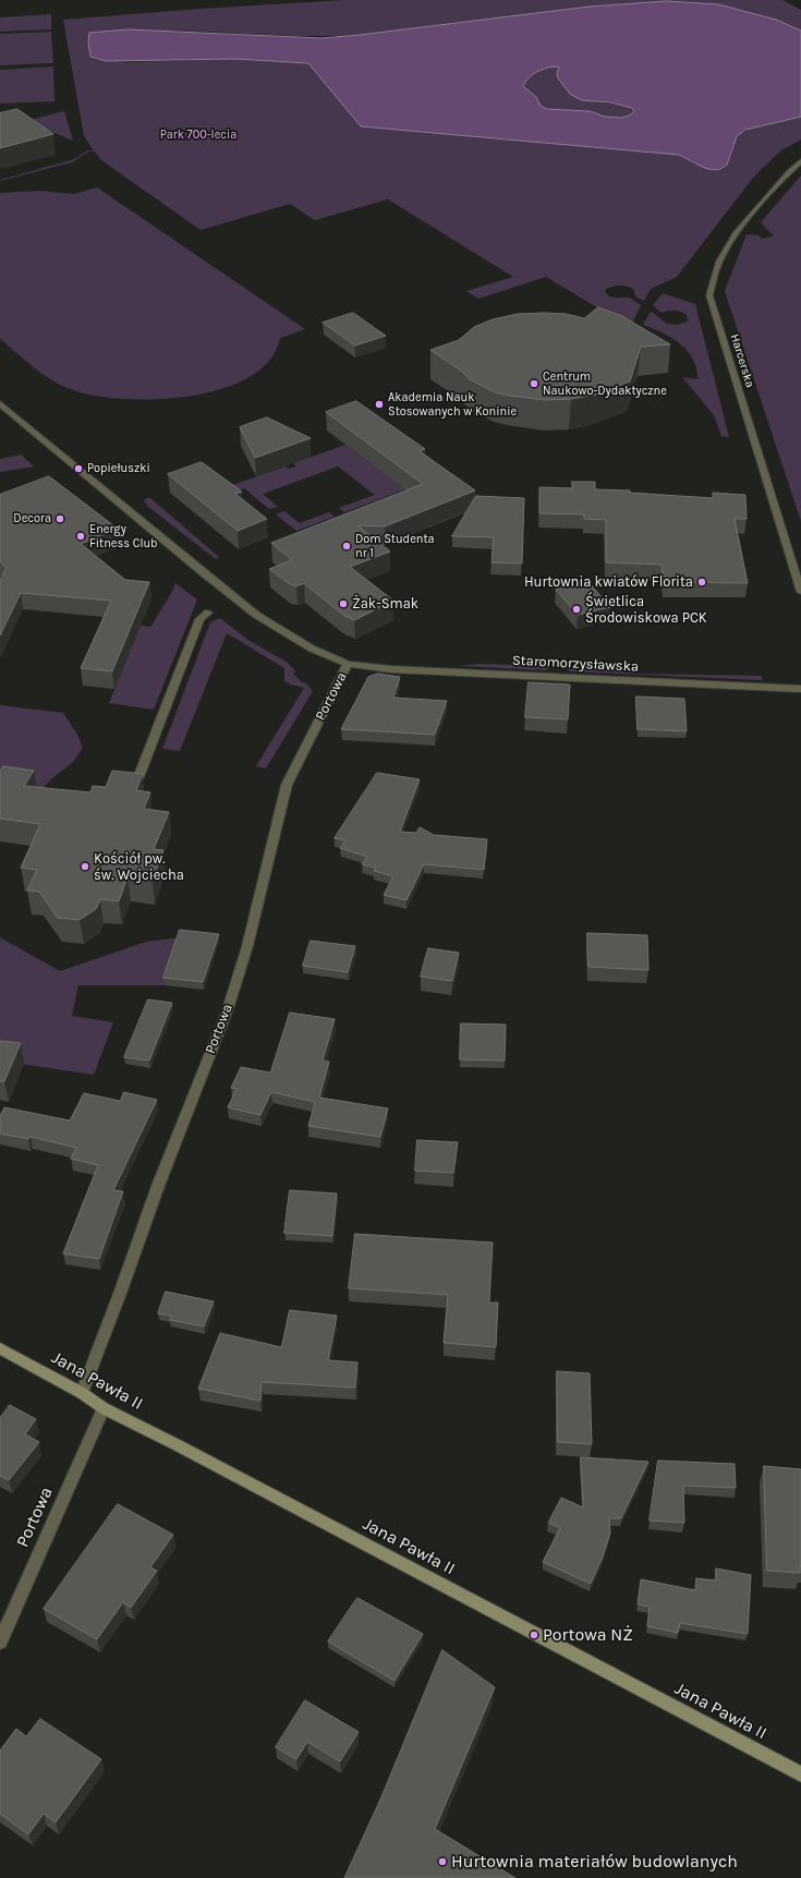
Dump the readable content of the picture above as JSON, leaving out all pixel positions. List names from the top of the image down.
{
  "streets": {
    "main road": ["Jana Pawła II"],
    "street": ["Harcerska", "Staromorzysławska", "Portowa"]
  },
  "crossings": [
    ["Staromorzysławska", "Portowa"],
    ["Portowa", "Jana Pawła II"]
  ],
  "parks": ["Park 700-lecia"],
  "places": [
    "Centrum Naukowo-Dydaktyczne",
    "Akademia Nauk Stosowanych w Koninie",
    "Popiełuszki",
    "Decora",
    "Energy Fitness Club",
    "Dom Studenta nr 1",
    "Hurtownia kwiatów Florita",
    "Żak-Smak",
    "Świetlica Środowiskowa PCK",
    "Kościół pw. św. Wojciecha",
    "Portowa NŻ",
    "Hurtownia materiałów budowlanych"
  ]
}
